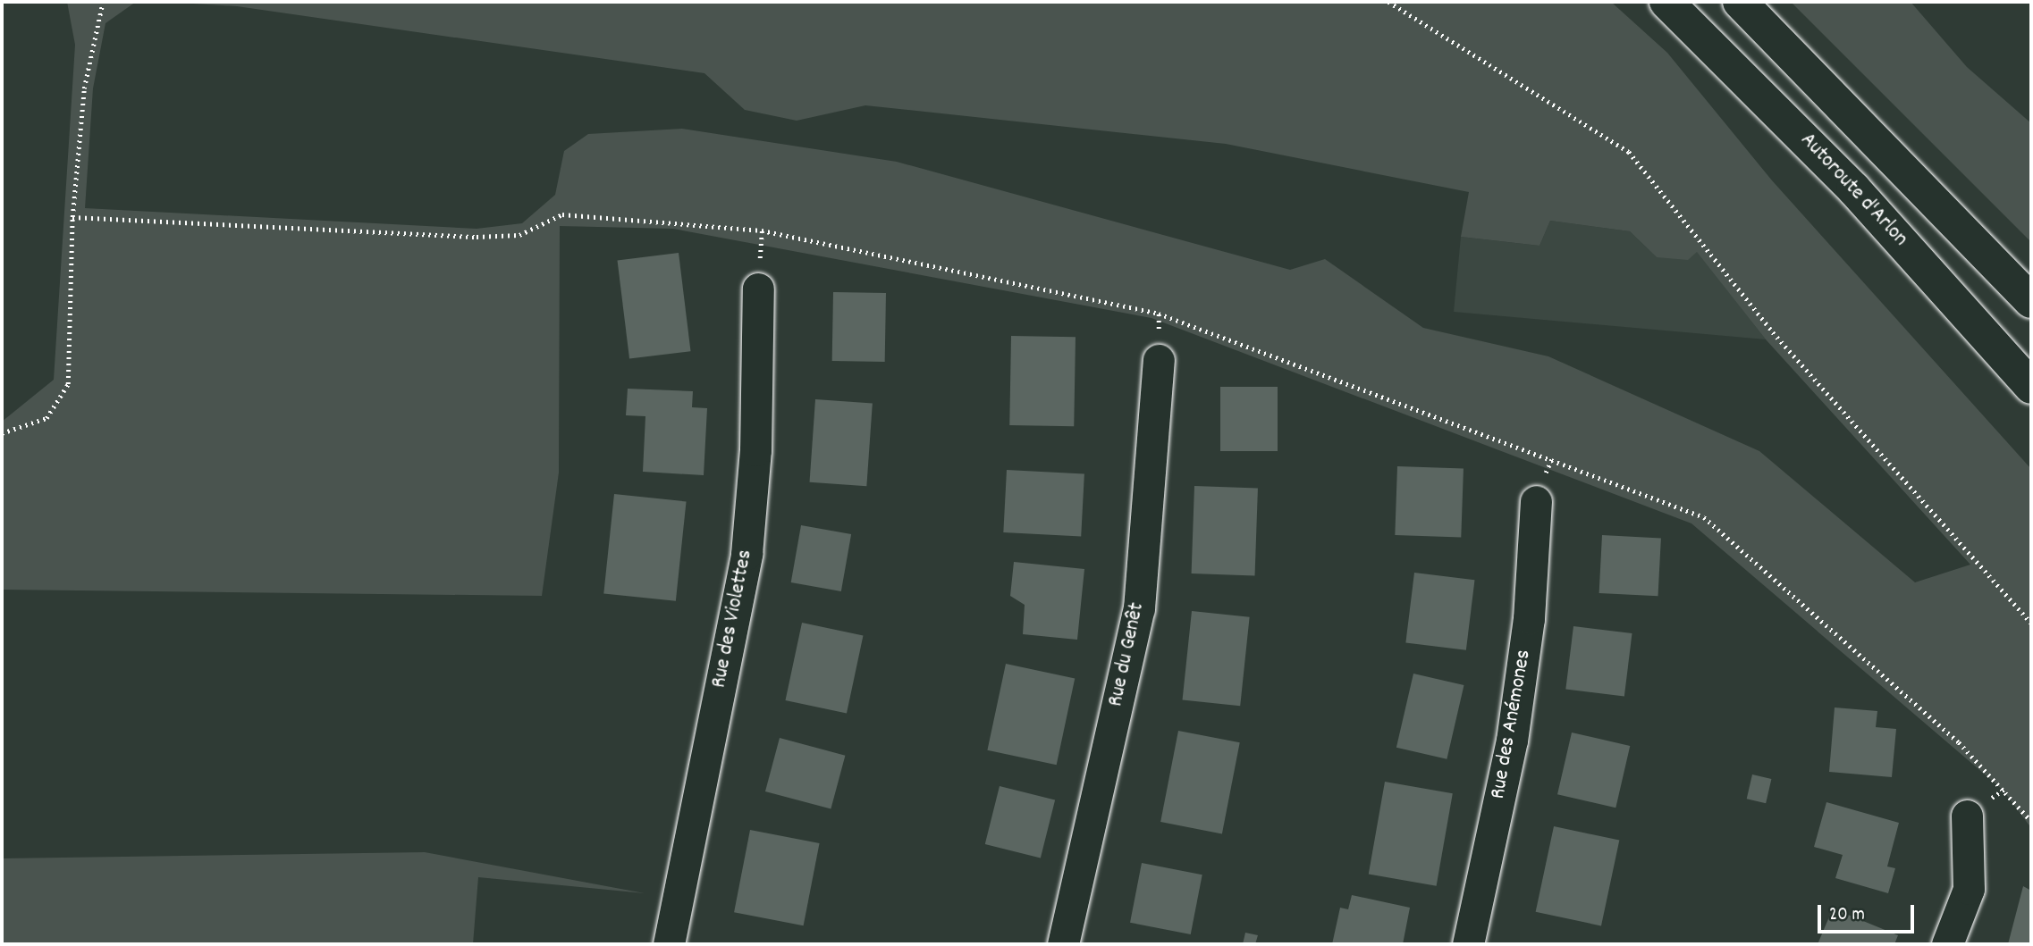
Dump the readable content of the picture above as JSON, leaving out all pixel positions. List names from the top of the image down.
{
  "streets": {
    "highway": ["Autoroute d'Arlon"],
    "street": ["Rue des Violettes", "Rue du Genêt", "Rue des Anémones"]
  },
  "scale_bar": "20 m"
}
